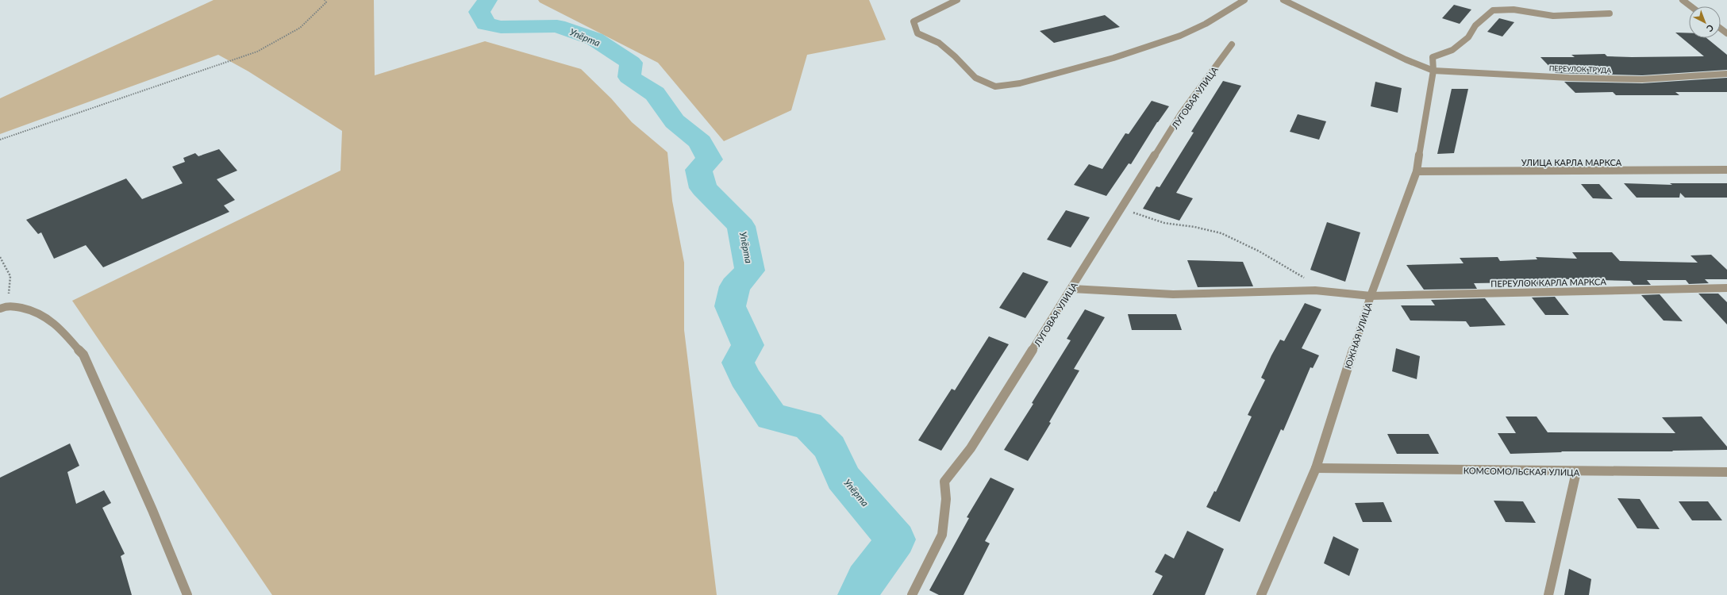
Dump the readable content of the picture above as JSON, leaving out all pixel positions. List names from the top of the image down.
{
  "streets": {
    "street": [
      "ПЕРЕУЛОК ТРУДА",
      "ЛУГОВАЯ УЛИЦА",
      "УЛИЦА КАРЛА МАРКСА",
      "ПЕРЕУЛОК КАРЛА МАРКСА",
      "ЮЖНАЯ УЛИЦА",
      "КОМСОМОЛЬСКАЯ УЛИЦА"
    ]
  },
  "crossings": [
    ["ПЕРЕУЛОК ТРУДА", "ЮЖНАЯ УЛИЦА"],
    ["ЛУГОВАЯ УЛИЦА", "ПЕРЕУЛОК КАРЛА МАРКСА"],
    ["УЛИЦА КАРЛА МАРКСА", "ЮЖНАЯ УЛИЦА"],
    ["ПЕРЕУЛОК КАРЛА МАРКСА", "ЮЖНАЯ УЛИЦА"],
    ["ЮЖНАЯ УЛИЦА", "КОМСОМОЛЬСКАЯ УЛИЦА"]
  ],
  "water": ["Упёрта"],
  "north": "bottom right"
}
